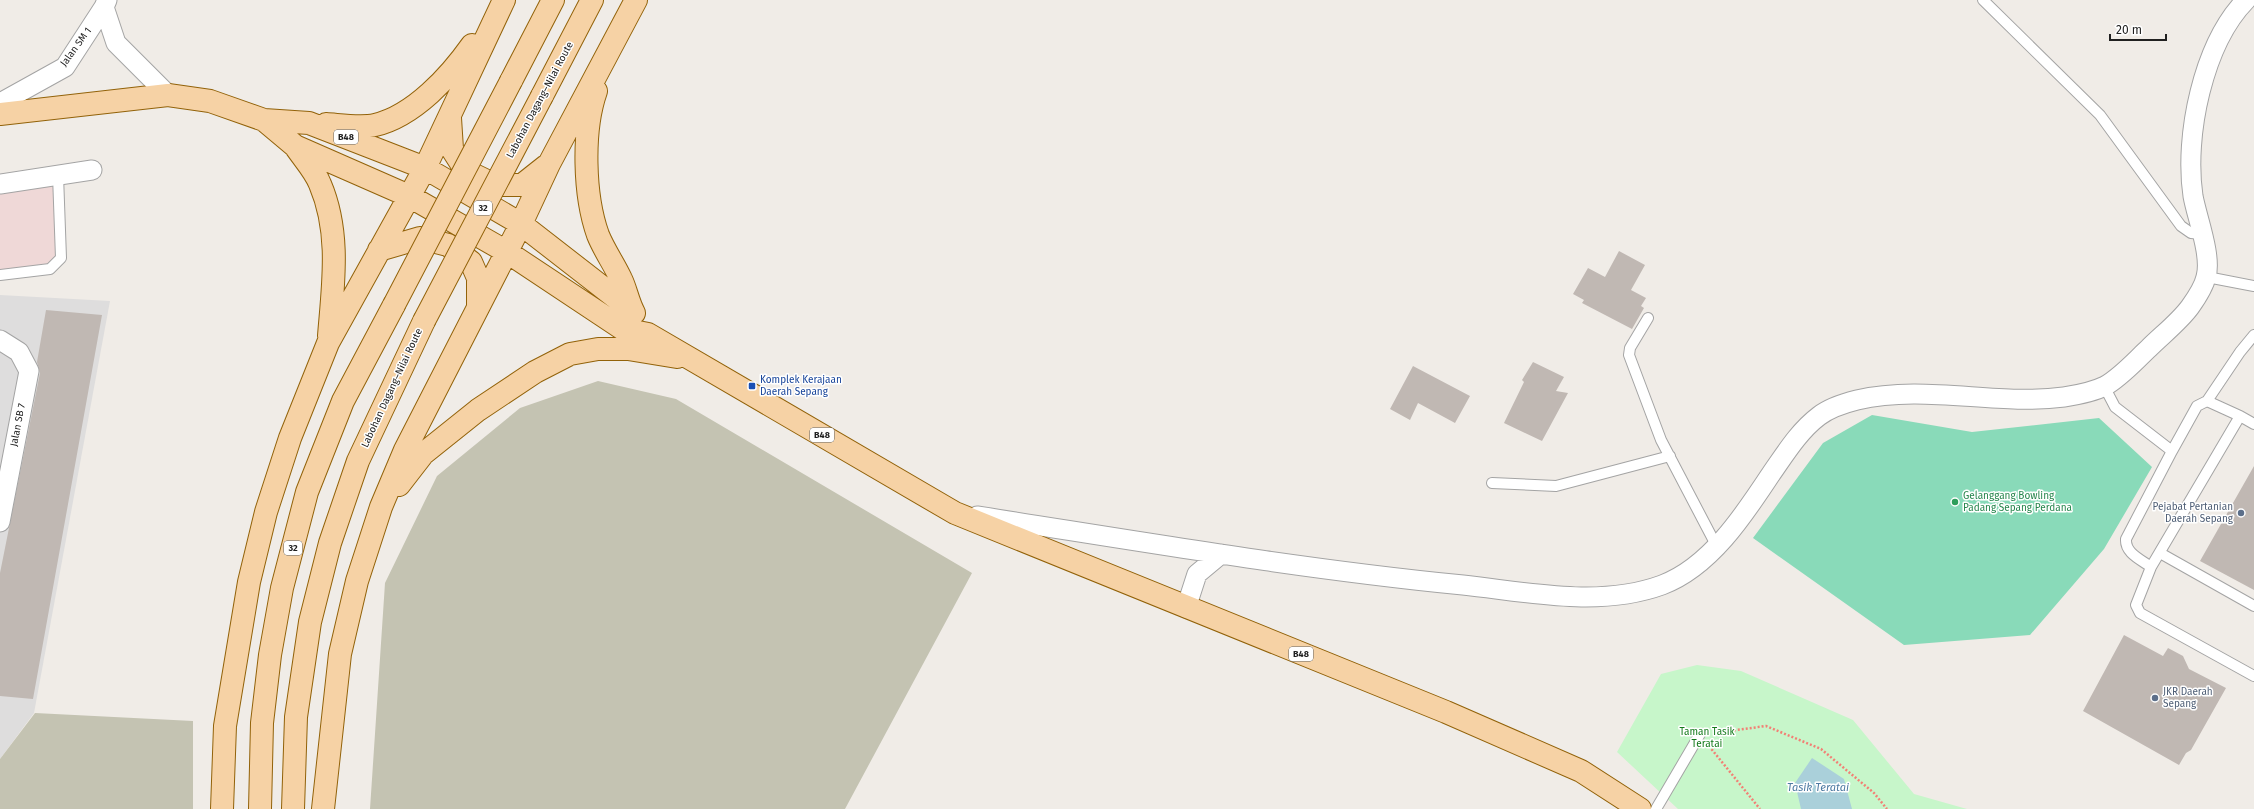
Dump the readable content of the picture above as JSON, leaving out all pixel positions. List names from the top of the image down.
{
  "streets": {
    "main road": ["Labohan Dagang–Nilai Route", "B48", "32"],
    "street": ["Jalan SM 1", "Jalan SB 7"]
  },
  "crossings": [
    ["Jalan SM 1", "B48"]
  ],
  "water": ["Tasik Teratai"],
  "parks": ["Taman Tasik Teratai"],
  "places": {
    "transit": ["Komplek Kerajaan Daerah Sepang"],
    "other": ["Gelanggang Bowling Padang Sepang Perdana", "Pejabat Pertanian Daerah Sepang", "JKR Daerah Sepang"]
  },
  "scale_bar": "20 m"
}
